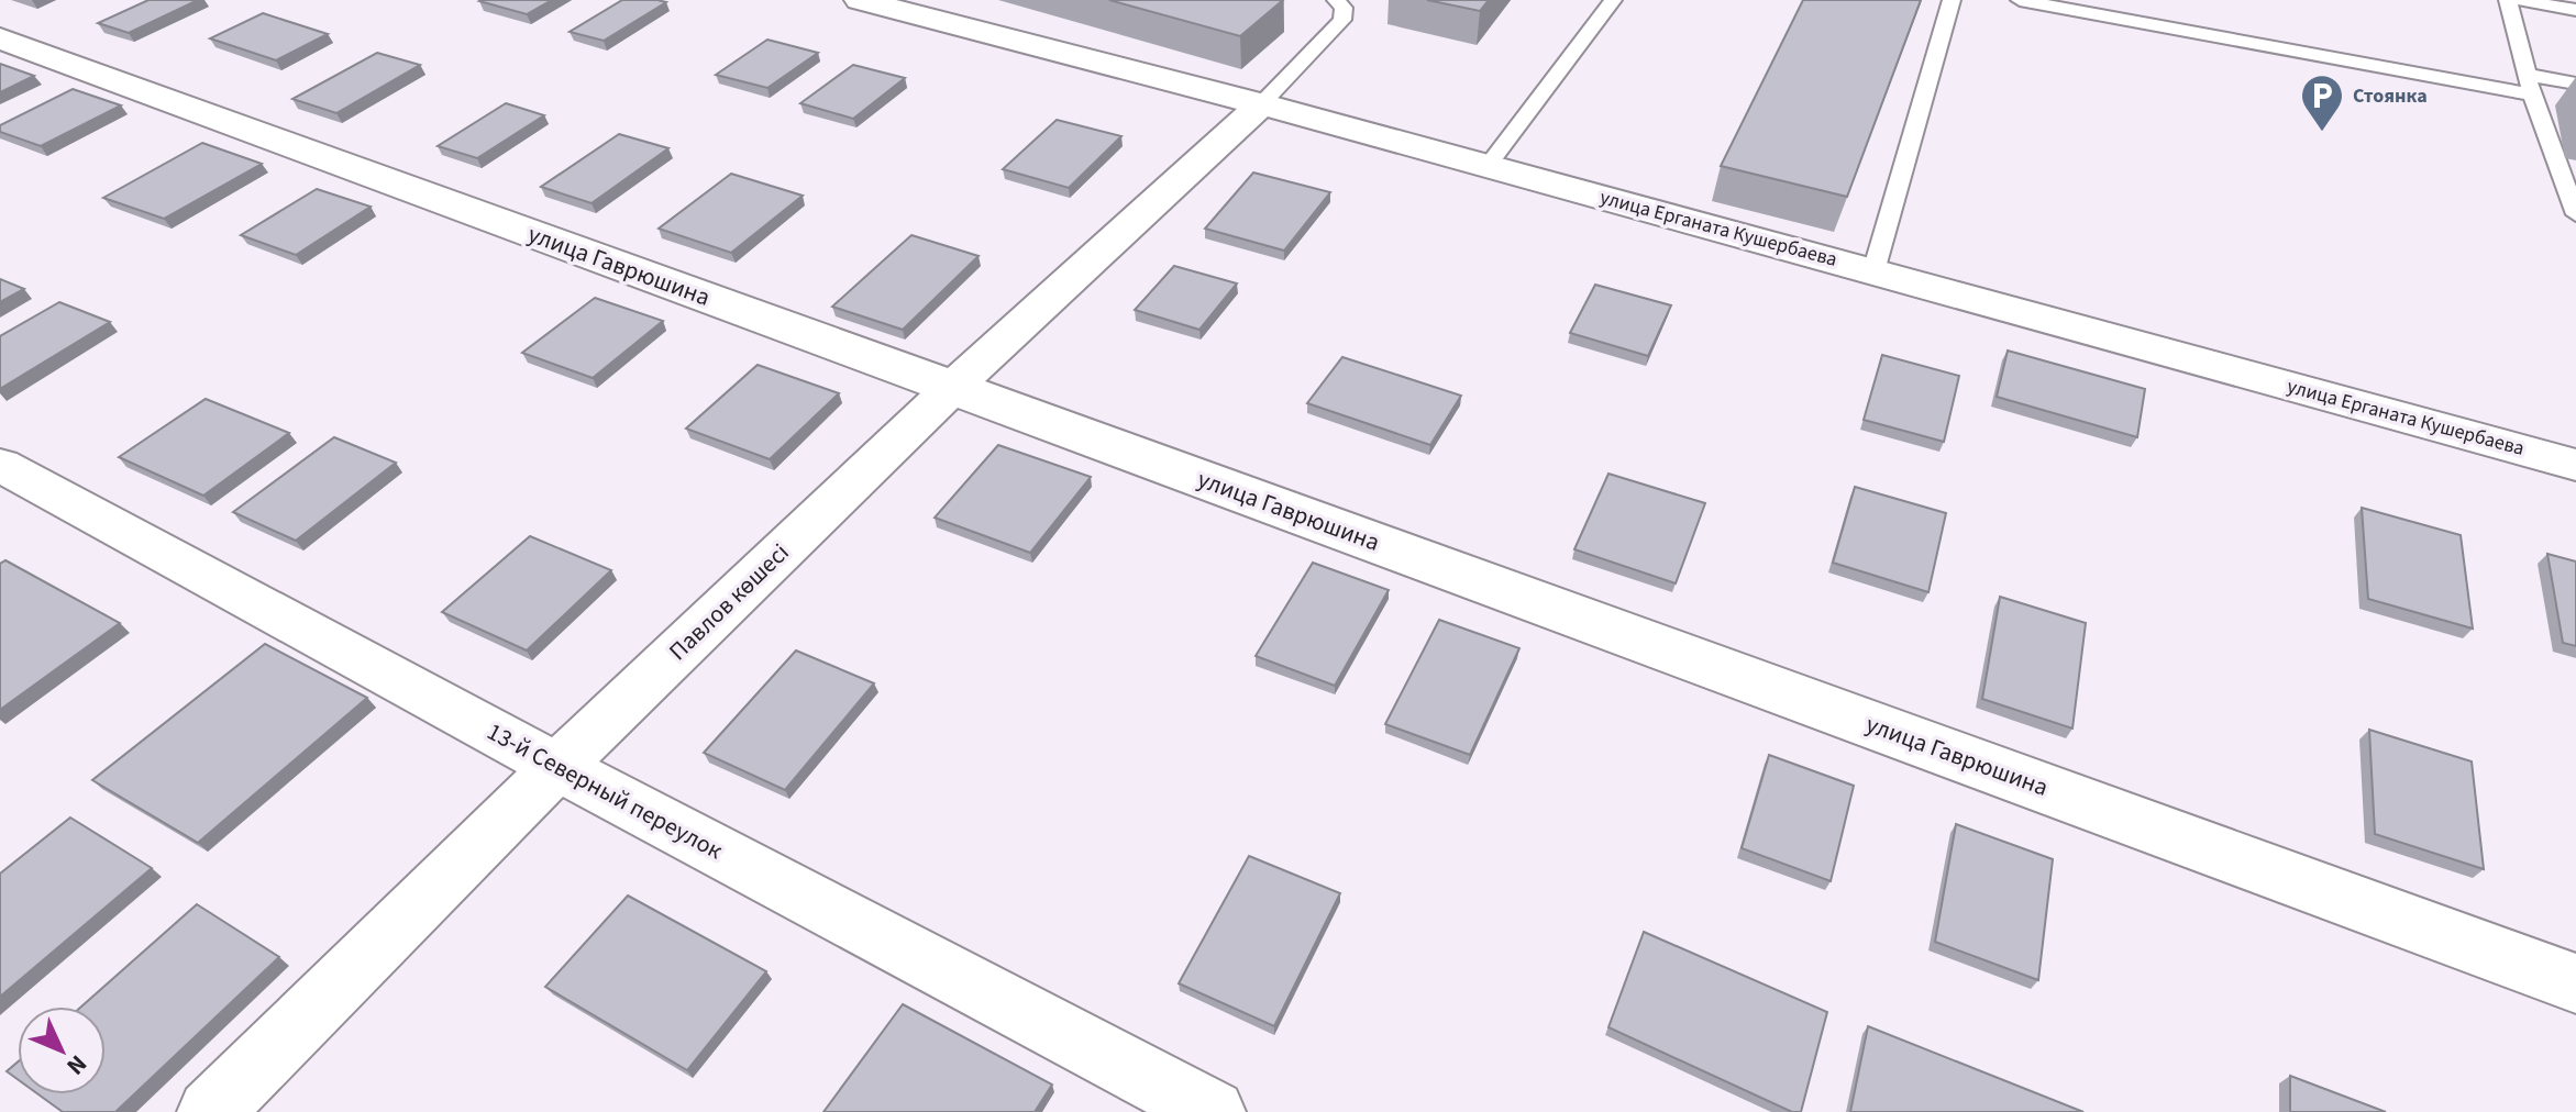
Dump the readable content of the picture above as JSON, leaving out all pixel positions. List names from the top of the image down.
{
  "streets": {
    "street": [
      "улица Ерганата Кушербаева",
      "улица Гаврюшина",
      "Павлов көшесі",
      "13-й Северный переулок"
    ]
  },
  "crossings": [
    ["улица Ерганата Кушербаева", "Павлов көшесі"],
    ["улица Гаврюшина", "Павлов көшесі"],
    ["Павлов көшесі", "13-й Северный переулок"]
  ],
  "places": {
    "parking": ["Стоянка"]
  },
  "north": "bottom right"
}
